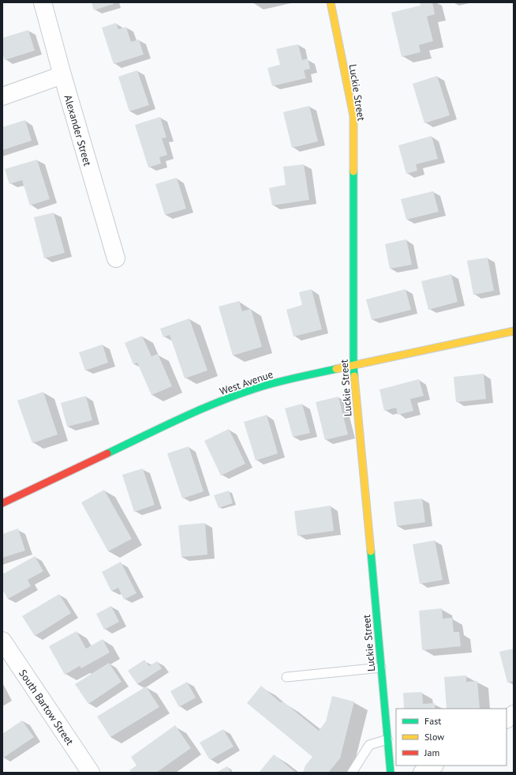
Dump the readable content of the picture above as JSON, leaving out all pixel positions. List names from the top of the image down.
{
  "streets": {
    "street": [
      "Luckie Street",
      "Alexander Street",
      "West Avenue",
      "South Bartow Street"
    ]
  },
  "crossings": [
    ["Luckie Street", "West Avenue"]
  ],
  "legend": ["Fast", "Slow", "Jam"]
}
